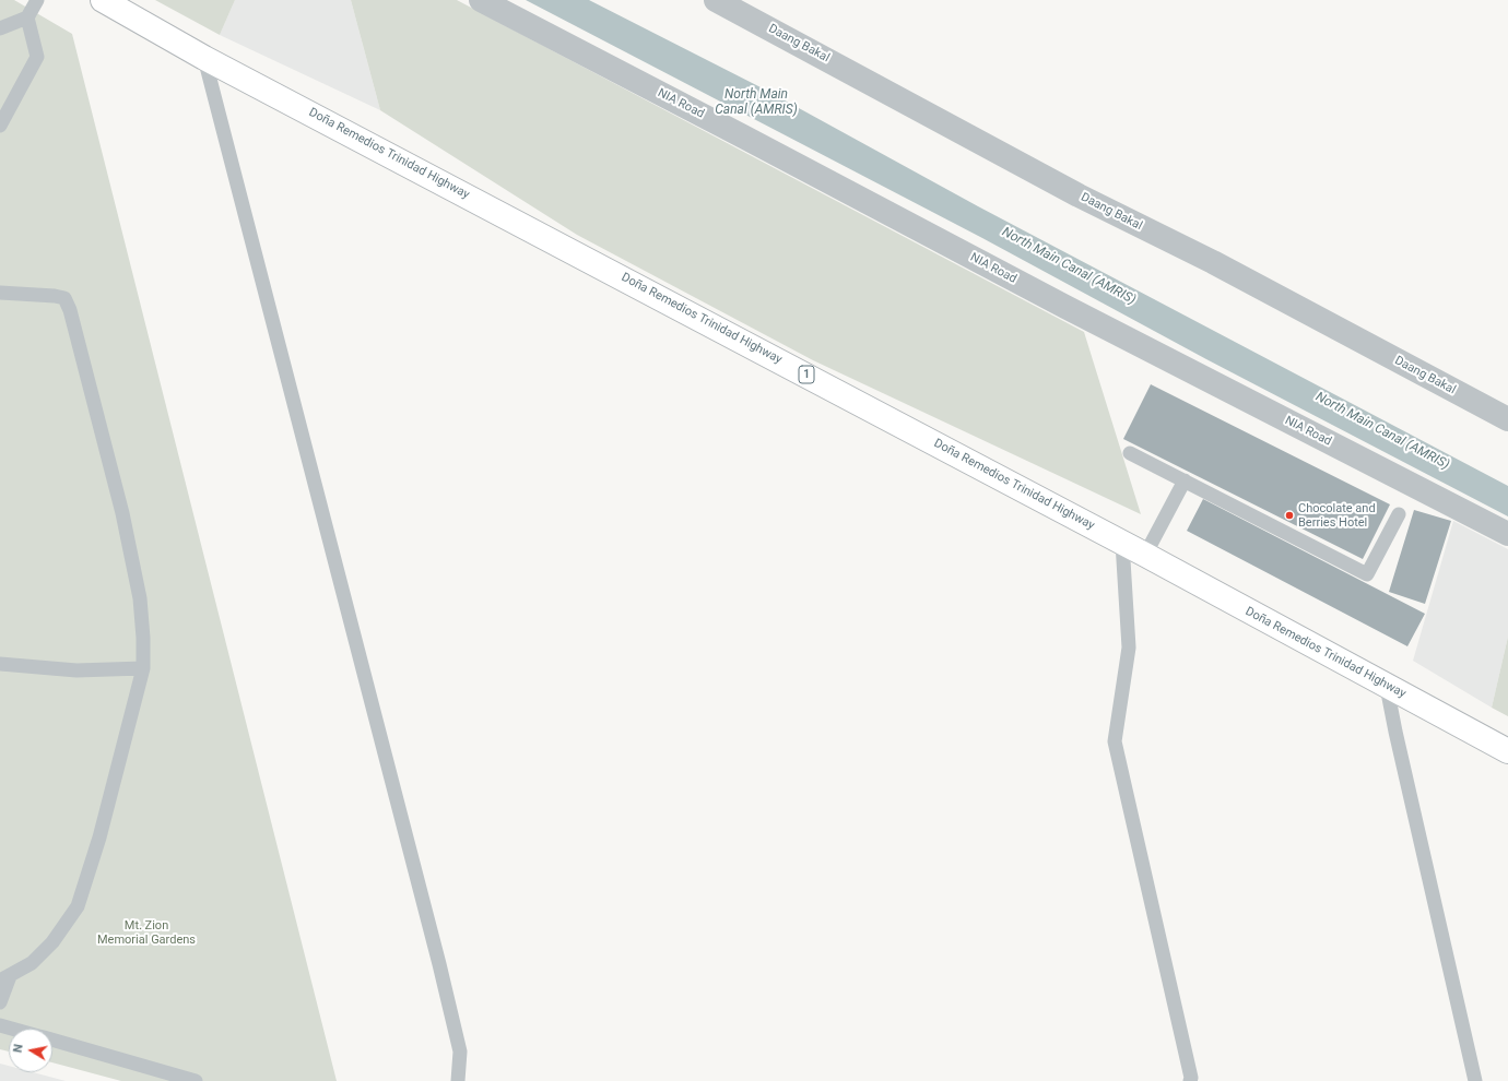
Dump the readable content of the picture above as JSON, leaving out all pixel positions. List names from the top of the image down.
{
  "streets": {
    "highway": ["Doña Remedios Trinidad Highway", "1"],
    "street": ["Daang Bakal", "NIA Road"]
  },
  "water": ["North Main Canal (AMRIS)"],
  "parks": ["Mt. Zion Memorial Gardens"],
  "places": ["Chocolate and Berries Hotel"],
  "north": "left"
}
